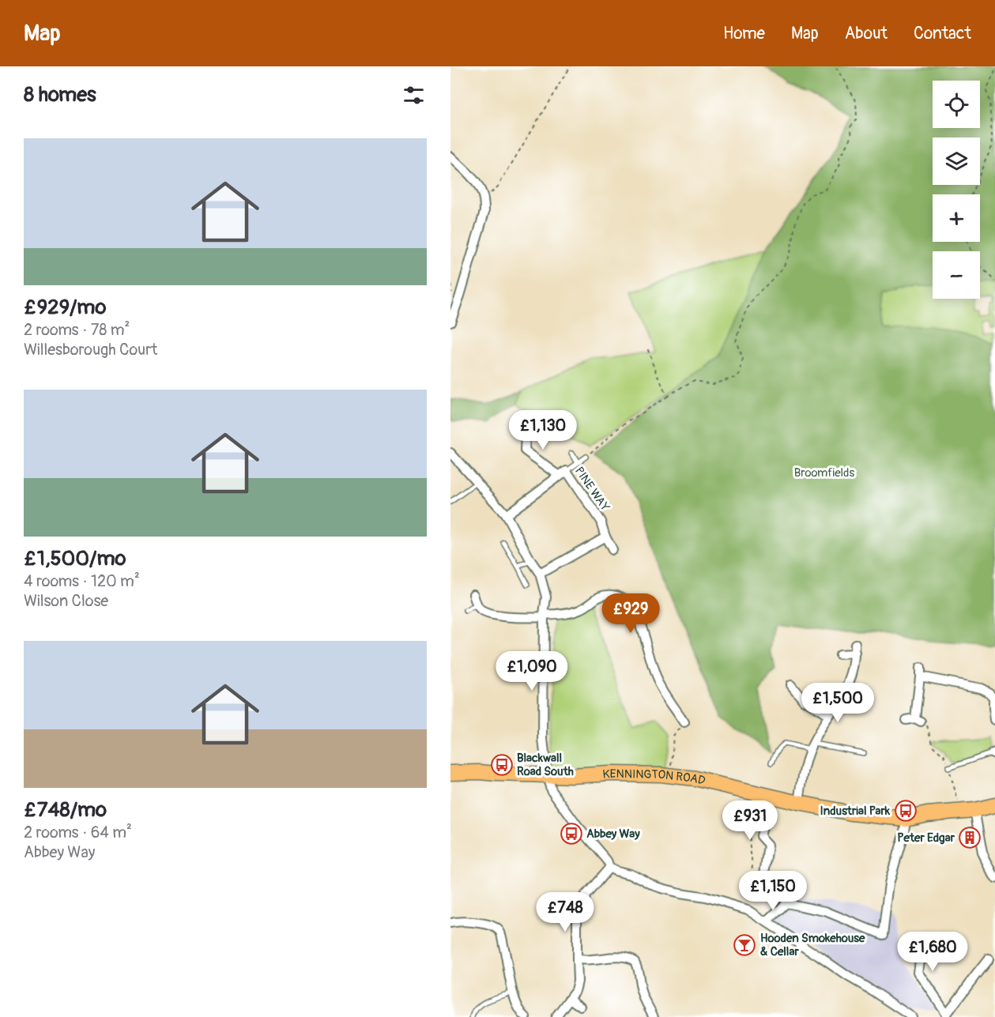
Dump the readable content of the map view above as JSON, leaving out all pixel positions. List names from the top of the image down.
{
  "streets": {
    "main road": ["KENNINGTON ROAD"],
    "street": ["PINE WAY"]
  },
  "parks": ["Broomfields"],
  "places": {
    "bus stop": ["Blackwall Road South", "Industrial Park", "Abbey Way"],
    "building": ["Peter Edgar"],
    "bar": ["Hooden Smokehouse & Cellar"]
  },
  "page": {
    "header": "Map",
    "nav": [
      "Home",
      "Map",
      "About",
      "Contact"
    ],
    "heading": "8 homes",
    "map_buttons": ["+", "−"],
    "list": [
      {
        "name": "£929/mo",
        "note": "2 rooms · 78 m² · Willesborough Court"
      },
      {
        "name": "£1,500/mo",
        "note": "4 rooms · 120 m² · Wilson Close"
      },
      {
        "name": "£748/mo",
        "note": "2 rooms · 64 m² · Abbey Way"
      }
    ],
    "price": [
      "£1,130",
      "£929",
      "£1,090",
      "£1,500",
      "£931",
      "£1,150",
      "£748",
      "£1,680"
    ]
  }
}
